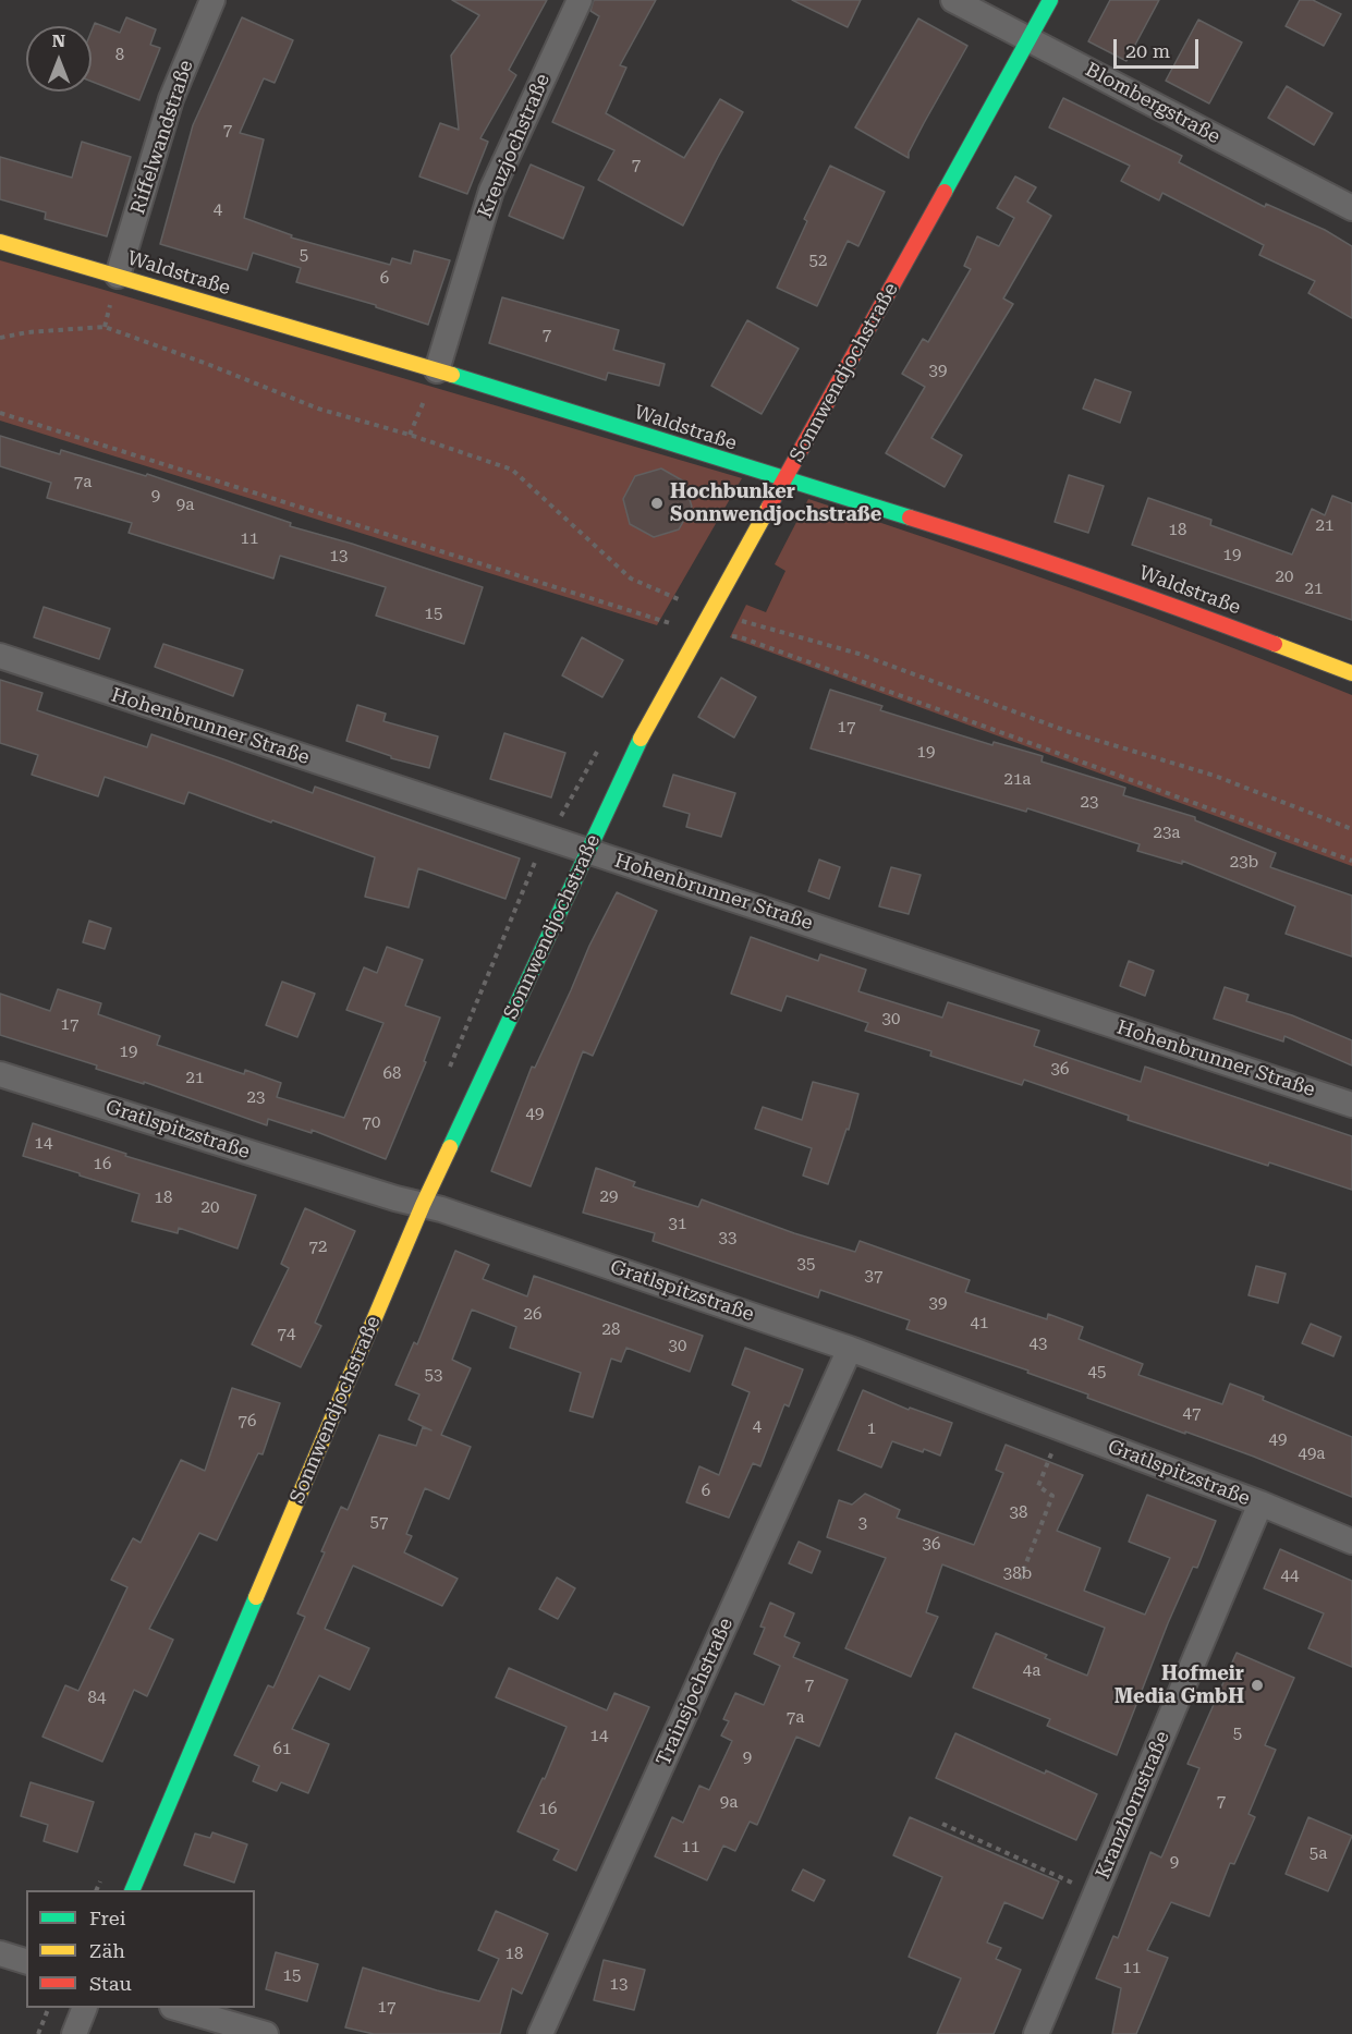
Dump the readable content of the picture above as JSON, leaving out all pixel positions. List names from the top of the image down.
{
  "streets": {
    "street": [
      "Blombergstraße",
      "Riffelwandstraße",
      "Kreuzjochstraße",
      "Waldstraße",
      "Sonnwendjochstraße",
      "Hohenbrunner Straße",
      "Gratlspitzstraße",
      "Trainsjochstraße",
      "Kranzhornstraße"
    ]
  },
  "crossings": [
    ["Blombergstraße", "Sonnwendjochstraße"],
    ["Riffelwandstraße", "Waldstraße"],
    ["Kreuzjochstraße", "Waldstraße"],
    ["Waldstraße", "Sonnwendjochstraße"],
    ["Sonnwendjochstraße", "Hohenbrunner Straße"],
    ["Sonnwendjochstraße", "Gratlspitzstraße"],
    ["Gratlspitzstraße", "Trainsjochstraße"],
    ["Gratlspitzstraße", "Kranzhornstraße"]
  ],
  "places": ["Hochbunker Sonnwendjochstraße", "Hofmeir Media GmbH"],
  "house_numbers": [
    "8",
    "7",
    "7",
    "4",
    "5",
    "52",
    "6",
    "7",
    "39",
    "7a",
    "9",
    "9a",
    "21",
    "18",
    "11",
    "19",
    "13",
    "20",
    "21",
    "15",
    "17",
    "19",
    "21a",
    "23",
    "23a",
    "23b",
    "30",
    "17",
    "19",
    "36",
    "68",
    "21",
    "23",
    "49",
    "70",
    "14",
    "16",
    "29",
    "18",
    "20",
    "31",
    "33",
    "72",
    "35",
    "37",
    "39",
    "26",
    "41",
    "28",
    "74",
    "43",
    "30",
    "45",
    "53",
    "47",
    "76",
    "4",
    "1",
    "49",
    "49a",
    "6",
    "38",
    "57",
    "3",
    "36",
    "38b",
    "44",
    "4a",
    "7",
    "84",
    "7a",
    "5",
    "14",
    "61",
    "9",
    "7",
    "9a",
    "16",
    "11",
    "5a",
    "9",
    "18",
    "11",
    "15",
    "13",
    "17"
  ],
  "legend": ["Frei", "Zäh", "Stau"],
  "scale_bar": "20 m",
  "north": "top"
}
